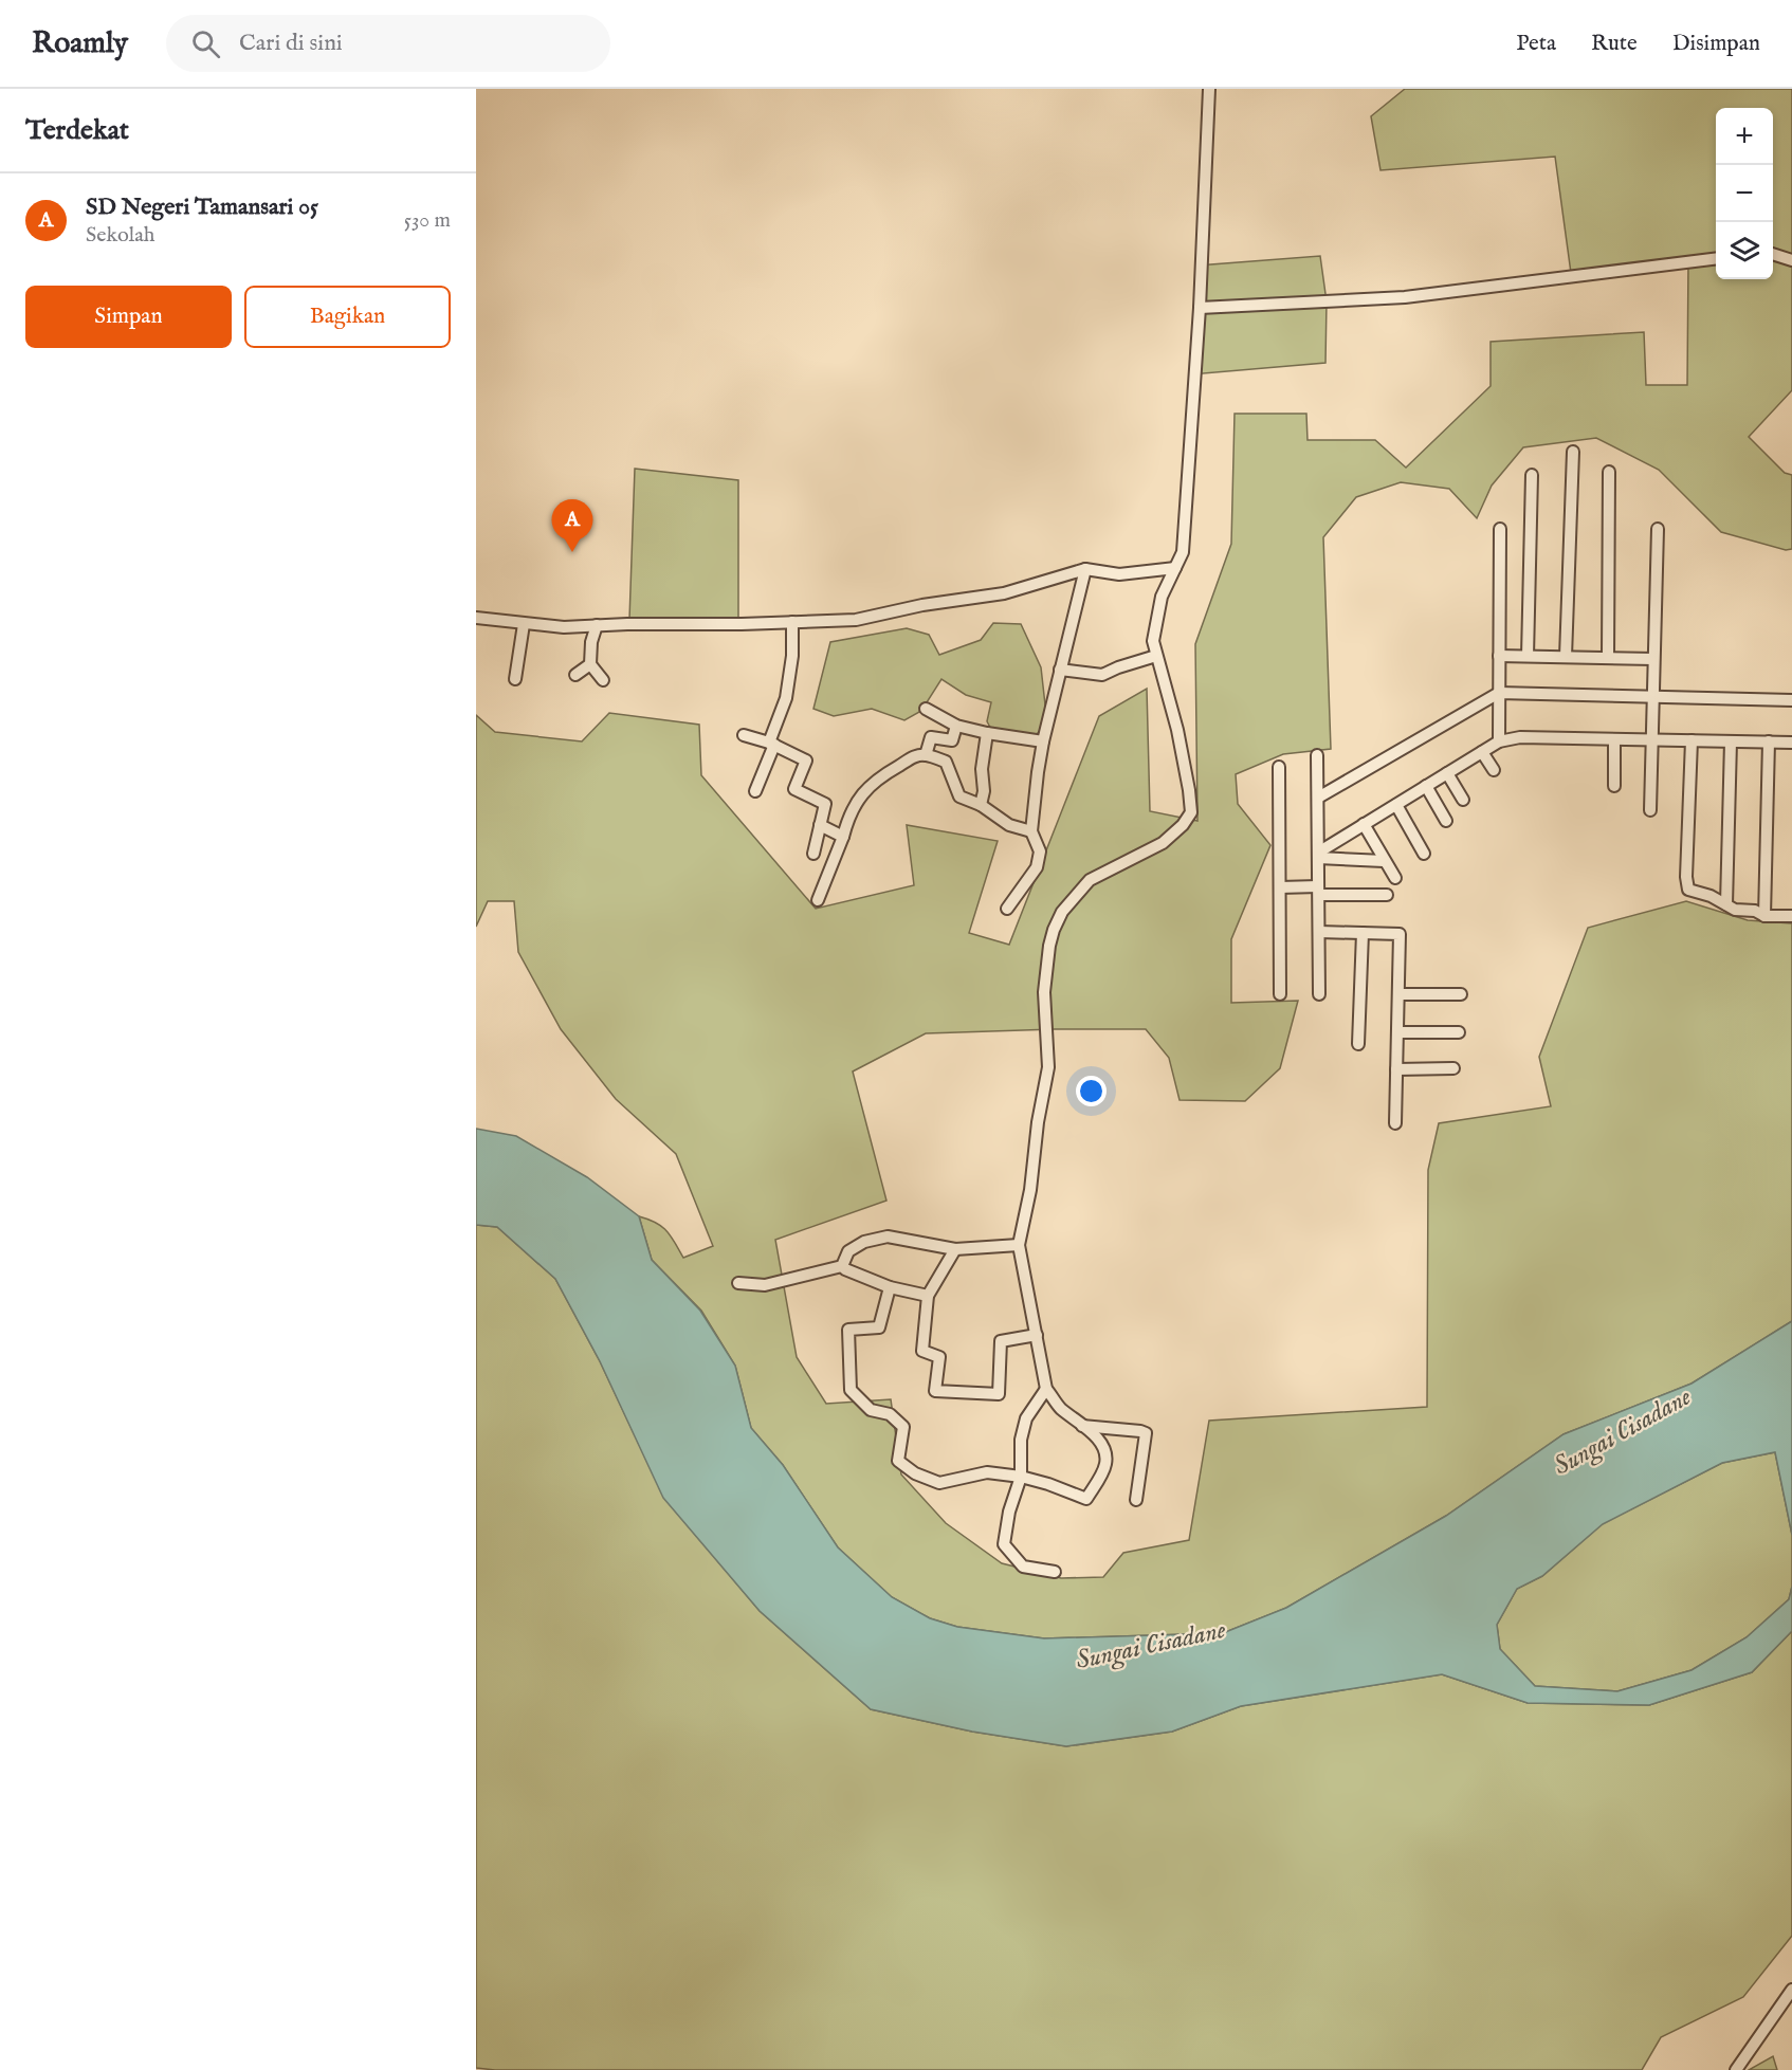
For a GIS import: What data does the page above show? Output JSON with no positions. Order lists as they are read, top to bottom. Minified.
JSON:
{"water":["Sungai Cisadane"],"page":{"header":"Roamly","search":"Cari di sini","nav":["Peta","Rute","Disimpan"],"heading":"Terdekat","map_buttons":["+","−"],"list":[{"mark":"A","name":"SD Negeri Tamansari 05","note":"Sekolah","value":"530 m"}],"buttons":["Simpan","Bagikan"],"pins":"A"}}
